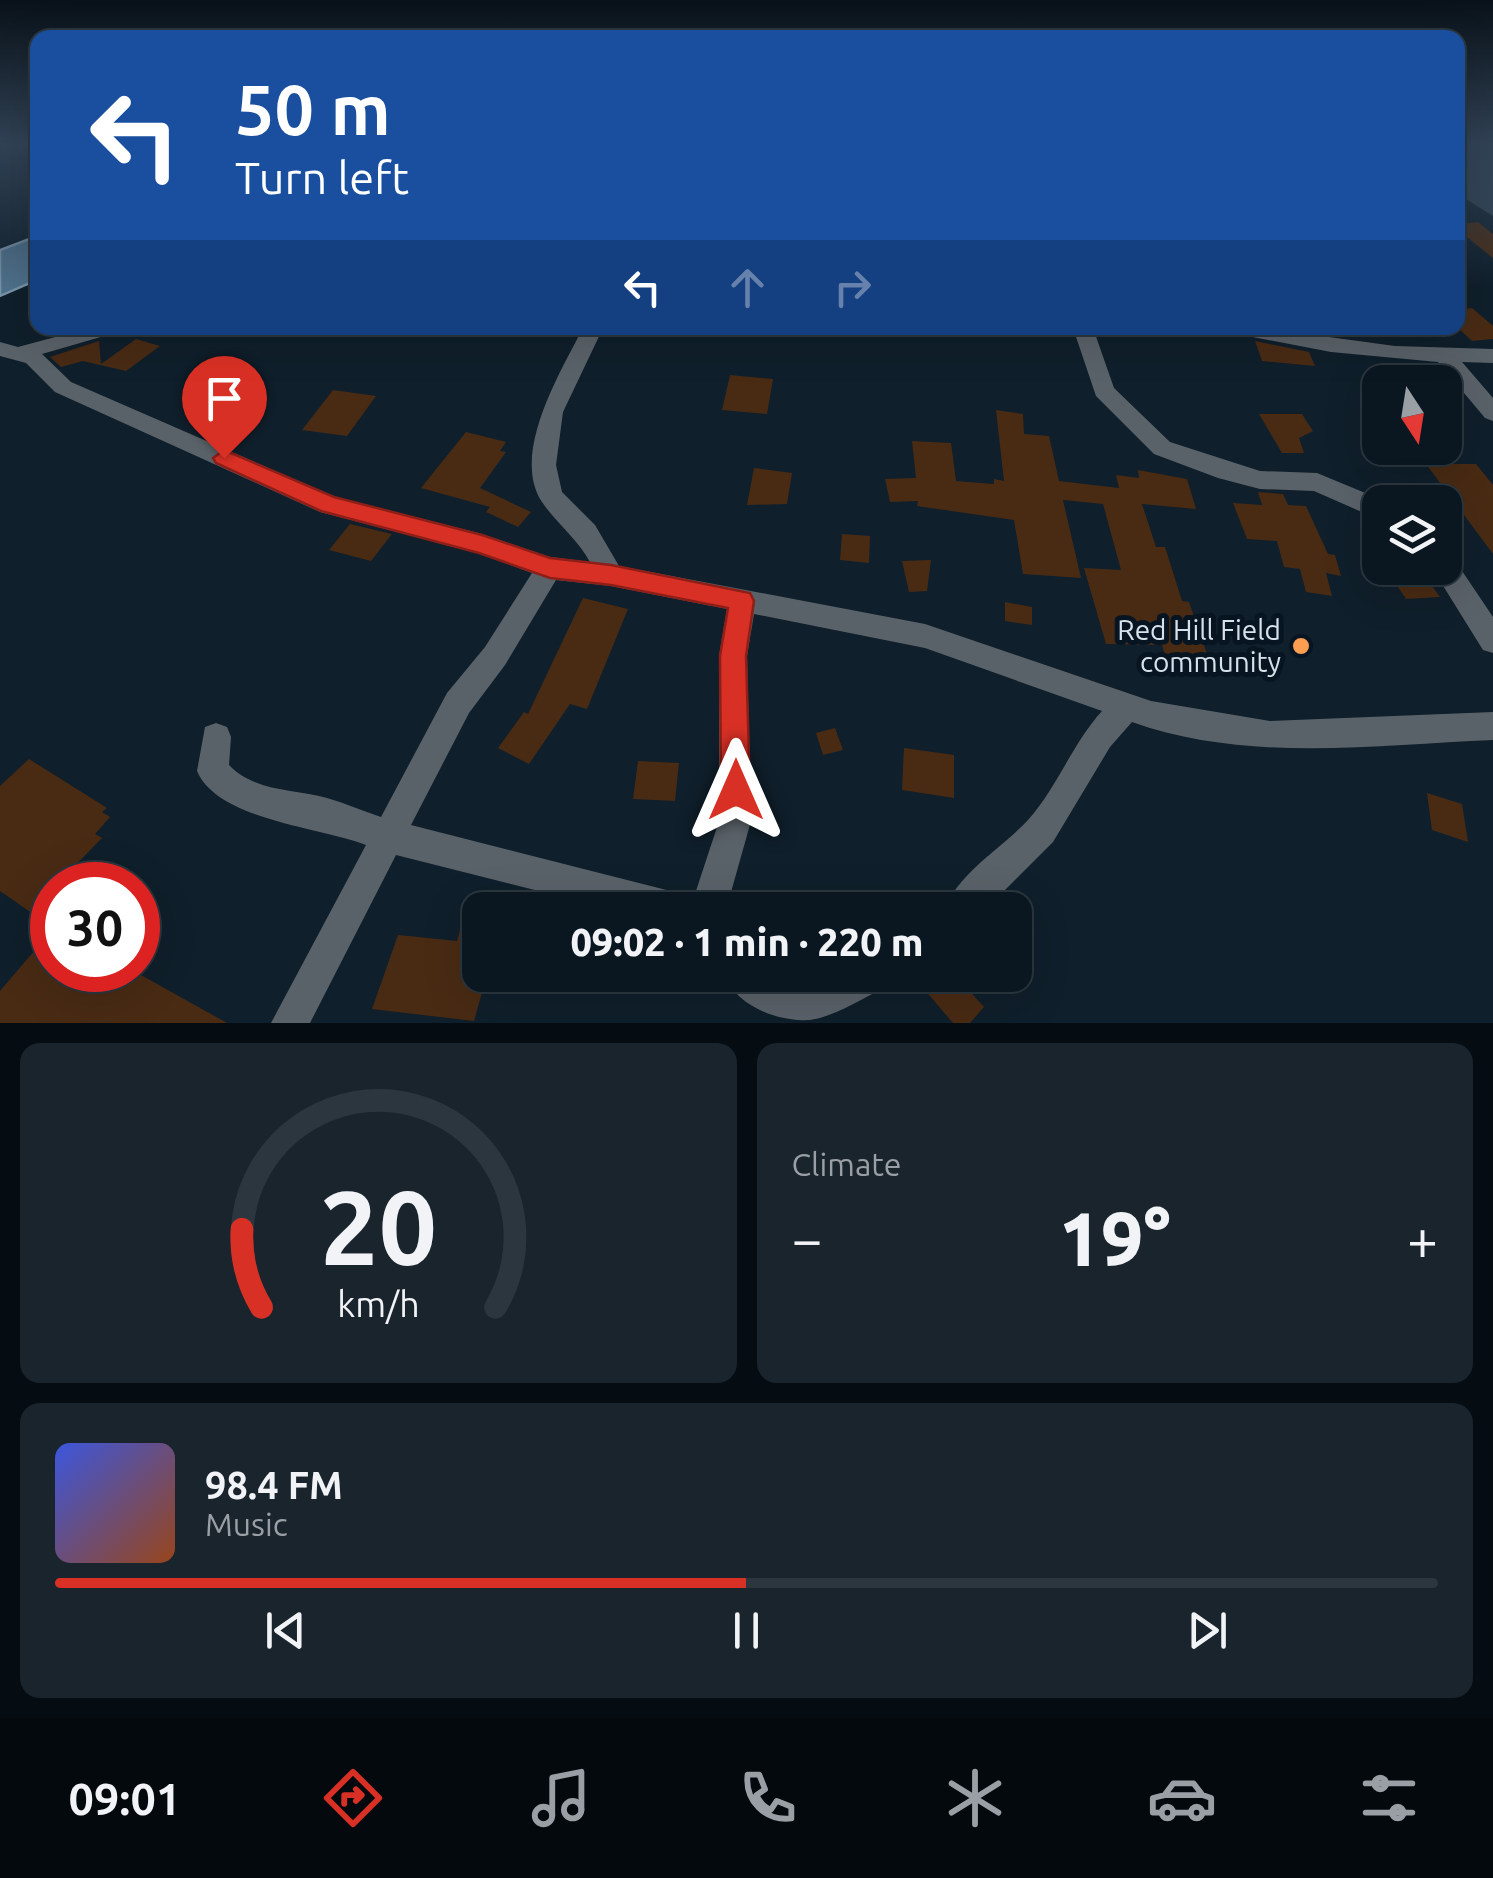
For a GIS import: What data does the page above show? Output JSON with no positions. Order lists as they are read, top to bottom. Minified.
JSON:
{"places":["Red Hill Field community"],"north":"bottom","page":{"turn":["50 m","Turn left"],"limit":"30","trip":"09:02 · 1 min · 220 m","tile":"Climate","heat":["−","19°","+"],"song":["98.4 FM","Music"],"tabs":"09:01","gauge":["20","km/h"]}}
